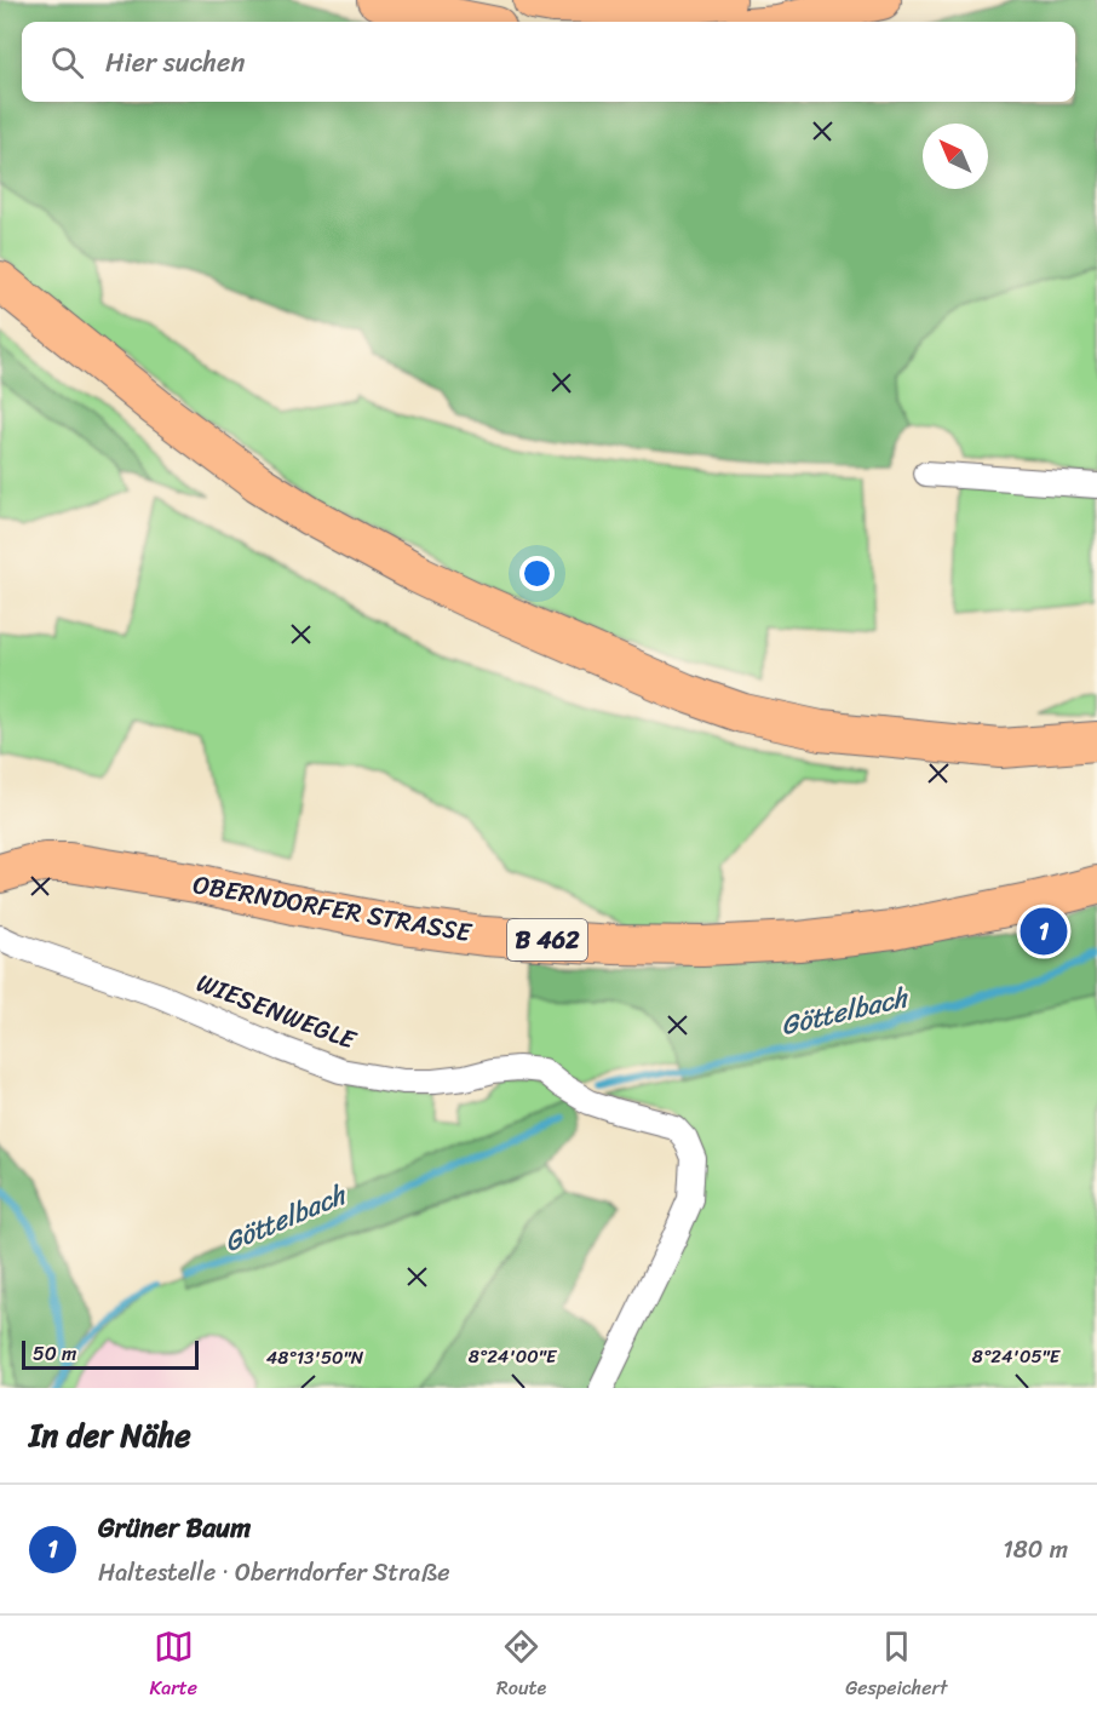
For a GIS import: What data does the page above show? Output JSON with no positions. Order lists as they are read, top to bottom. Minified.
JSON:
{"streets":{"main road":["OBERNDORFER STRASSE","B 462"],"street":["WIESENWEGLE"]},"water":["Göttelbach"],"scale_bar":"50 m","north":"top left","page":{"search":"Hier suchen","pins":"1","scale":"50 m","heading":"In der Nähe","list":[{"mark":"1","name":"Grüner Baum","note":"Haltestelle · Oberndorfer Straße","value":"180 m"}],"nav":["Karte","Route","Gespeichert"]},"coordinates":["8°24'00\"E","8°24'05\"E","48°13'50\"N"]}
